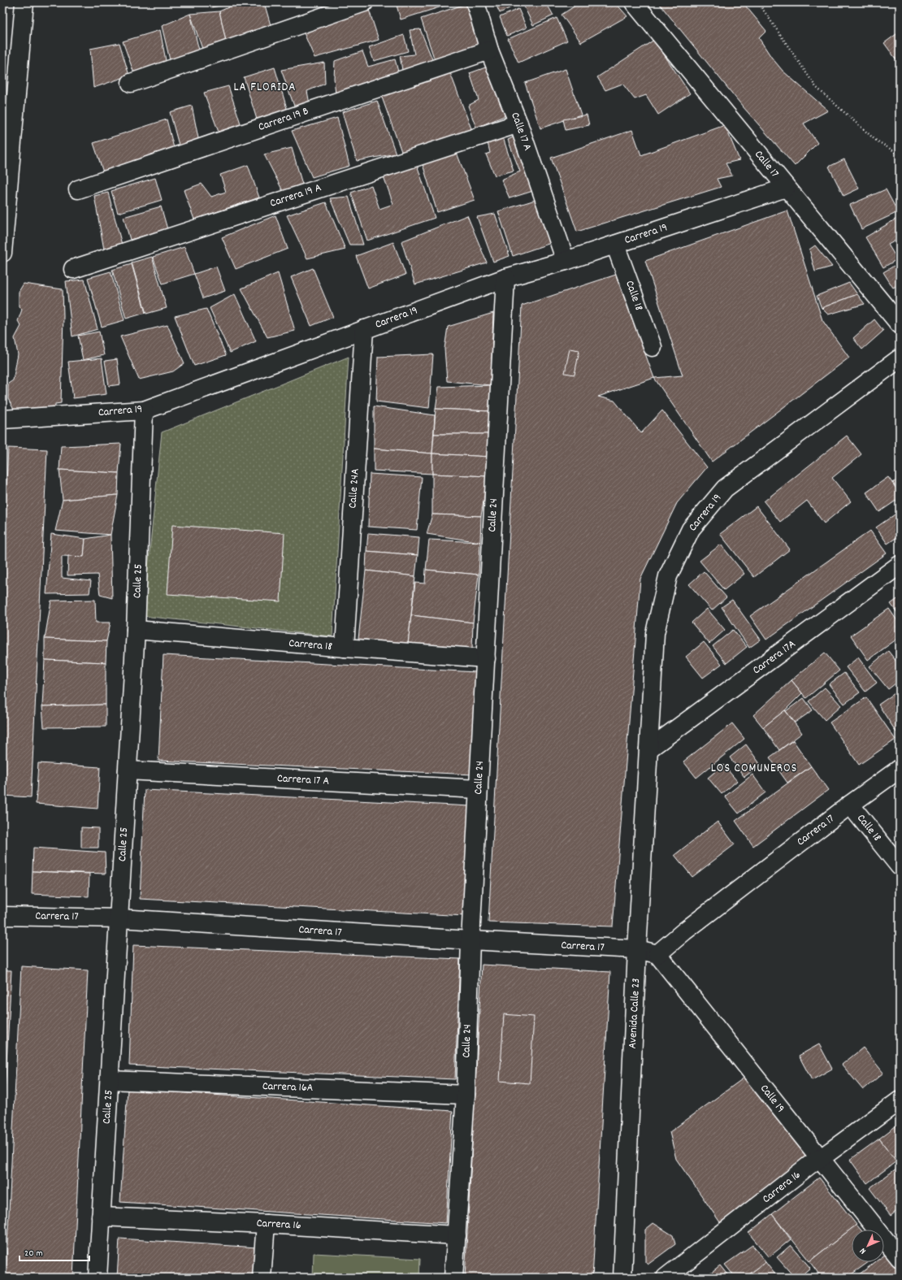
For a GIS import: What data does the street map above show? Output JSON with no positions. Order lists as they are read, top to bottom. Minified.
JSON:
{"streets":{"street":["Carrera 19 B","Calle 17 A","Calle 17","Carrera 19 A","Carrera 19","Calle 18","Calle 24A","Calle 24","Calle 25","Carrera 18","Carrera 17A","Carrera 17 A","Carrera 17","Avenida Calle 23","Carrera 16A","Calle 19","Carrera 16"]},"crossings":[["Carrera 19 B","Calle 17 A"],["Calle 17 A","Carrera 19 A"],["Calle 17 A","Carrera 19"],["Calle 17","Carrera 19"],["Carrera 19","Calle 18"],["Carrera 19","Calle 24A"],["Carrera 19","Calle 24"],["Carrera 19","Calle 25"],["Carrera 19","Carrera 17A"],["Carrera 19","Avenida Calle 23"],["Calle 18","Carrera 17"],["Calle 24A","Carrera 18"],["Calle 24","Carrera 18"],["Calle 24","Carrera 17 A"],["Calle 24","Carrera 17"],["Calle 24","Carrera 16A"],["Calle 24","Carrera 16"],["Calle 25","Carrera 18"],["Calle 25","Carrera 17 A"],["Calle 25","Carrera 17"],["Calle 25","Carrera 16A"],["Calle 25","Carrera 16"],["Carrera 17A","Avenida Calle 23"],["Carrera 17","Avenida Calle 23"],["Carrera 17","Calle 19"],["Calle 19","Carrera 16"]],"districts":["LA FLORIDA","LOS COMUNEROS"],"scale_bar":"20 m","north":"bottom left"}
